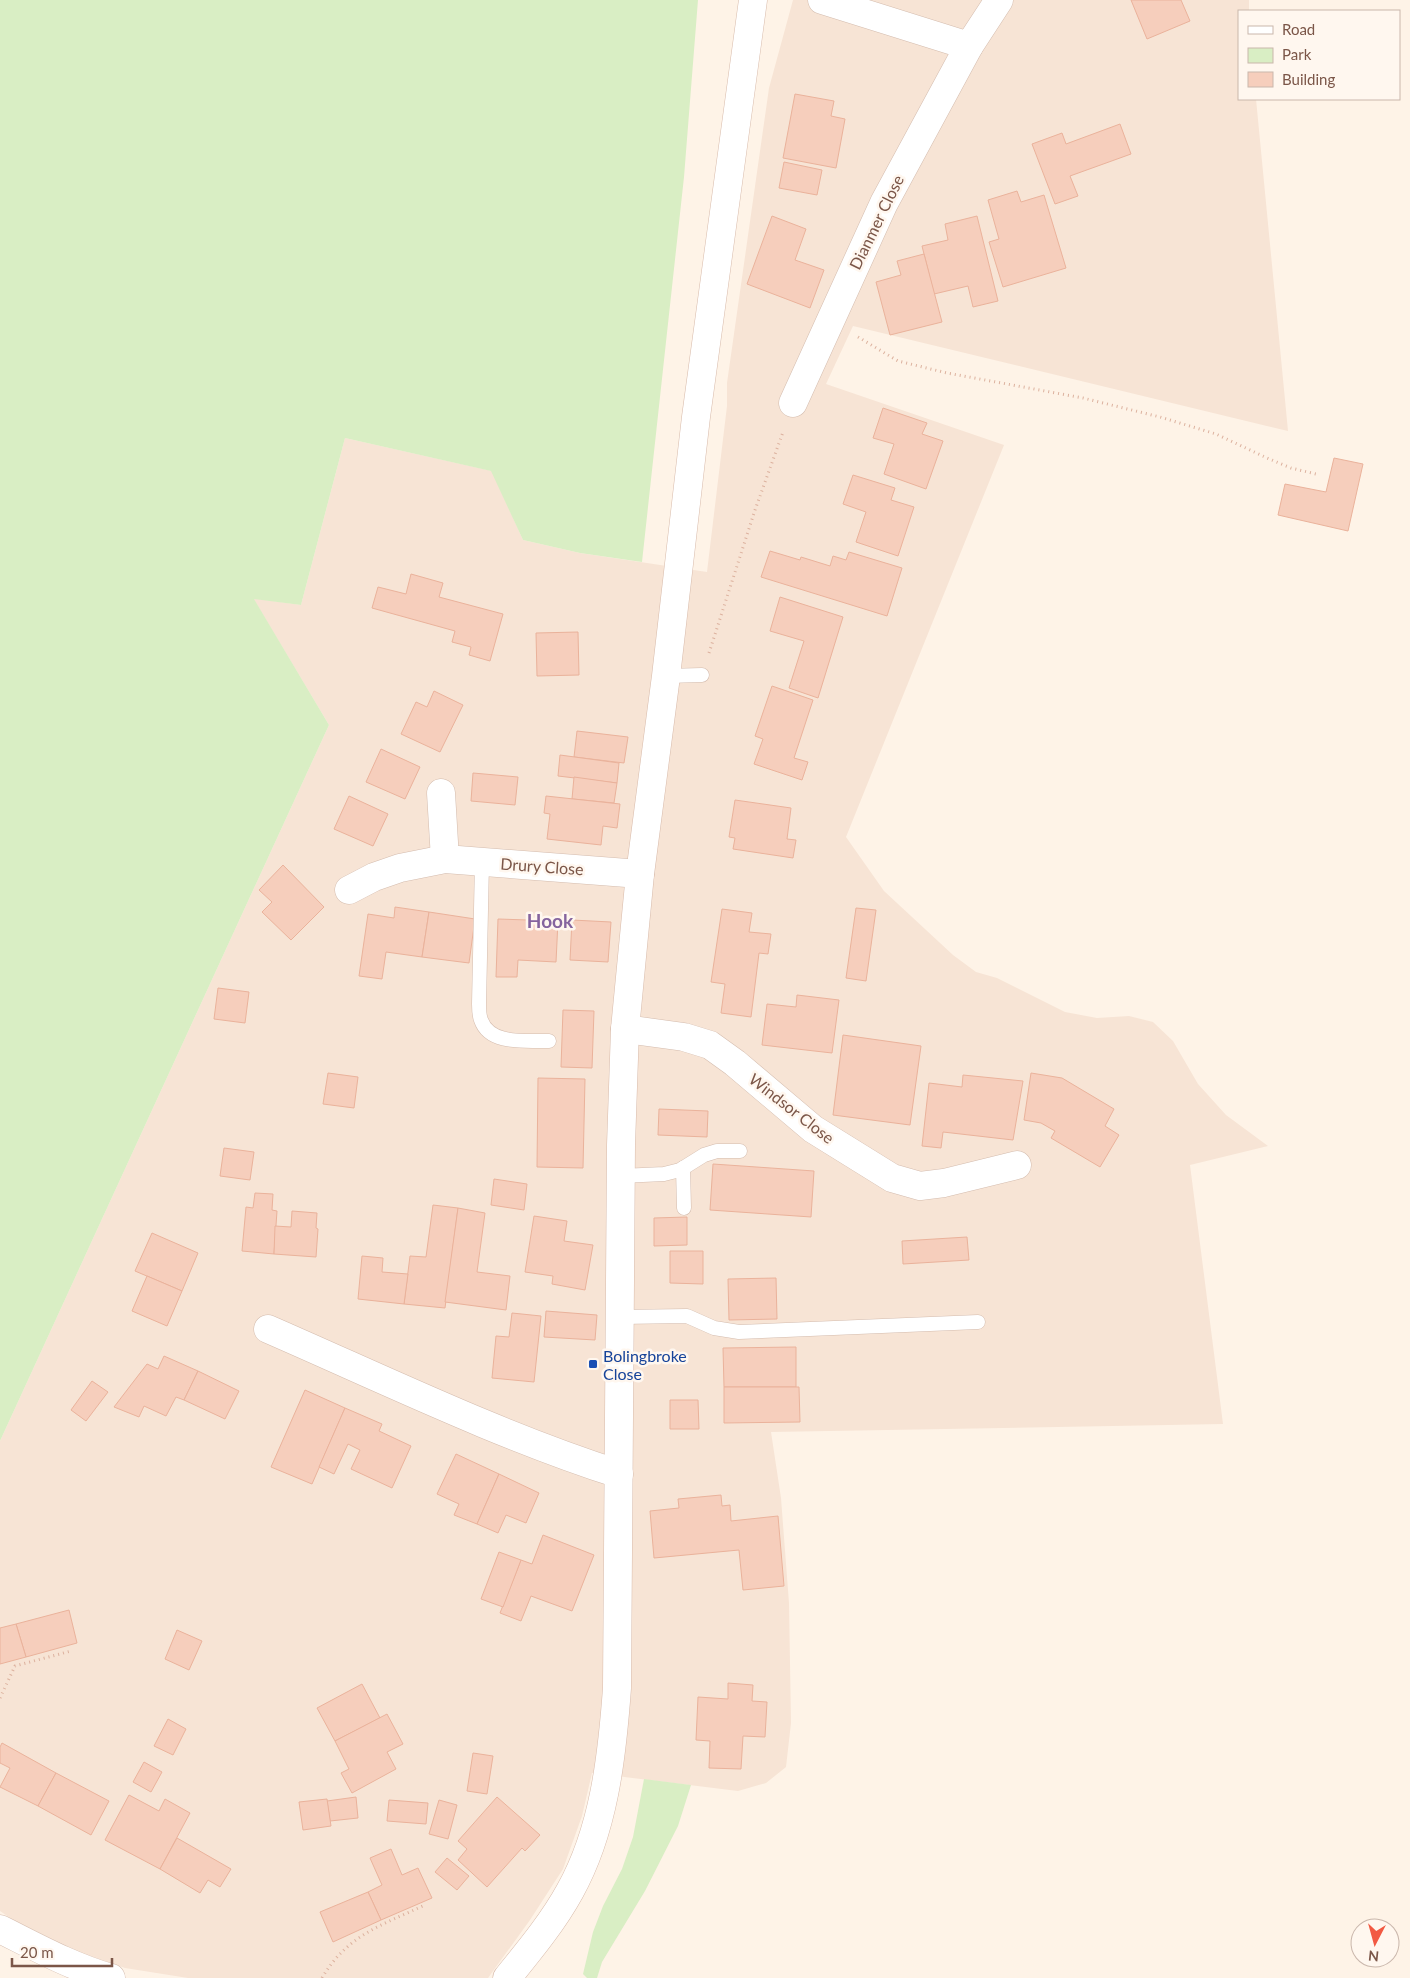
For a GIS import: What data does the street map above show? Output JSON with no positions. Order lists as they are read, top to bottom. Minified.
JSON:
{"streets":{"street":["Dianmer Close","Drury Close","Windsor Close"]},"districts":["Hook"],"places":{"transit":["Bolingbroke Close"]},"legend":["Road","Park","Building"],"scale_bar":"20 m","north":"bottom"}
